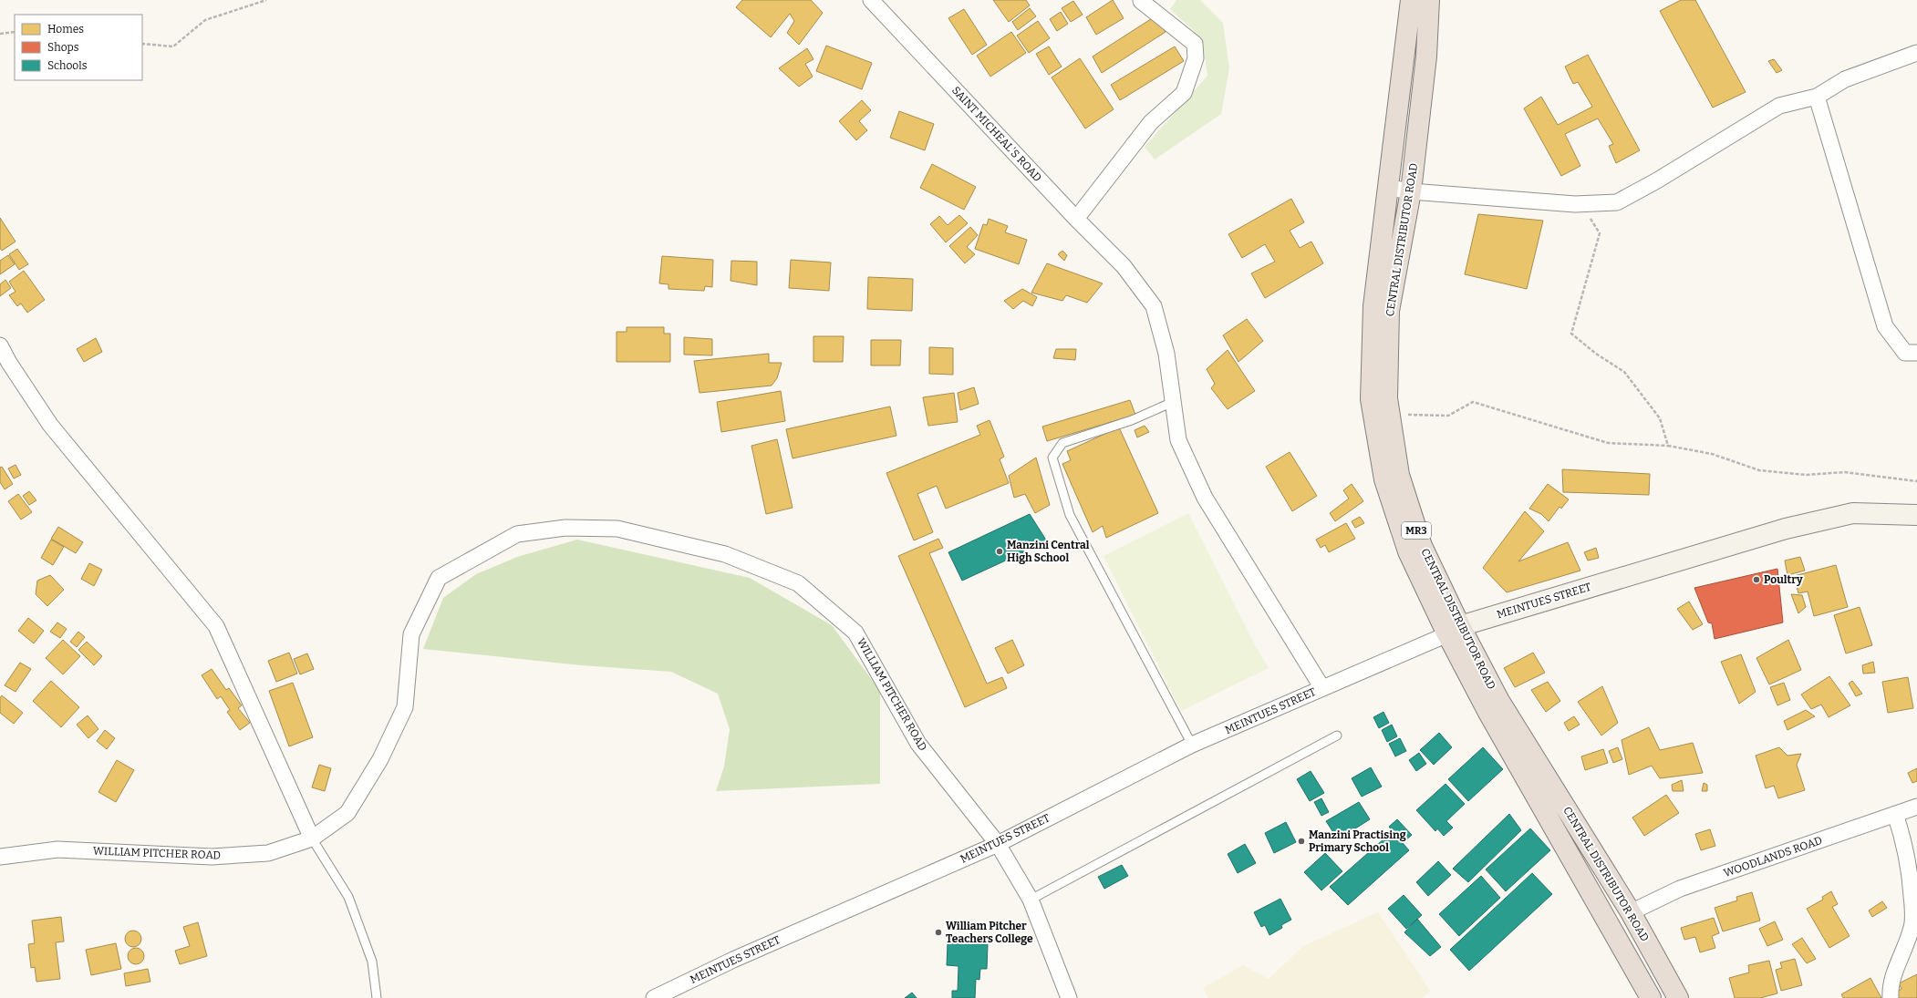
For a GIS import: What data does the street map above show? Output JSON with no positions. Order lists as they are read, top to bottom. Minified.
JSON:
{"streets":{"highway":["CENTRAL DISTRIBUTOR ROAD","MR3"],"street":["SAINT MICHEAL'S ROAD","MEINTUES STREET","WILLIAM PITCHER ROAD","WOODLANDS ROAD"]},"crossings":[["SAINT MICHEAL'S ROAD","MEINTUES STREET"],["CENTRAL DISTRIBUTOR ROAD","MEINTUES STREET"],["CENTRAL DISTRIBUTOR ROAD","WOODLANDS ROAD"],["MEINTUES STREET","WILLIAM PITCHER ROAD"]],"places":["Manzini Central High School","Poultry","Manzini Practising Primary School","William Pitcher Teachers College"],"legend":["Homes","Shops","Schools"]}
